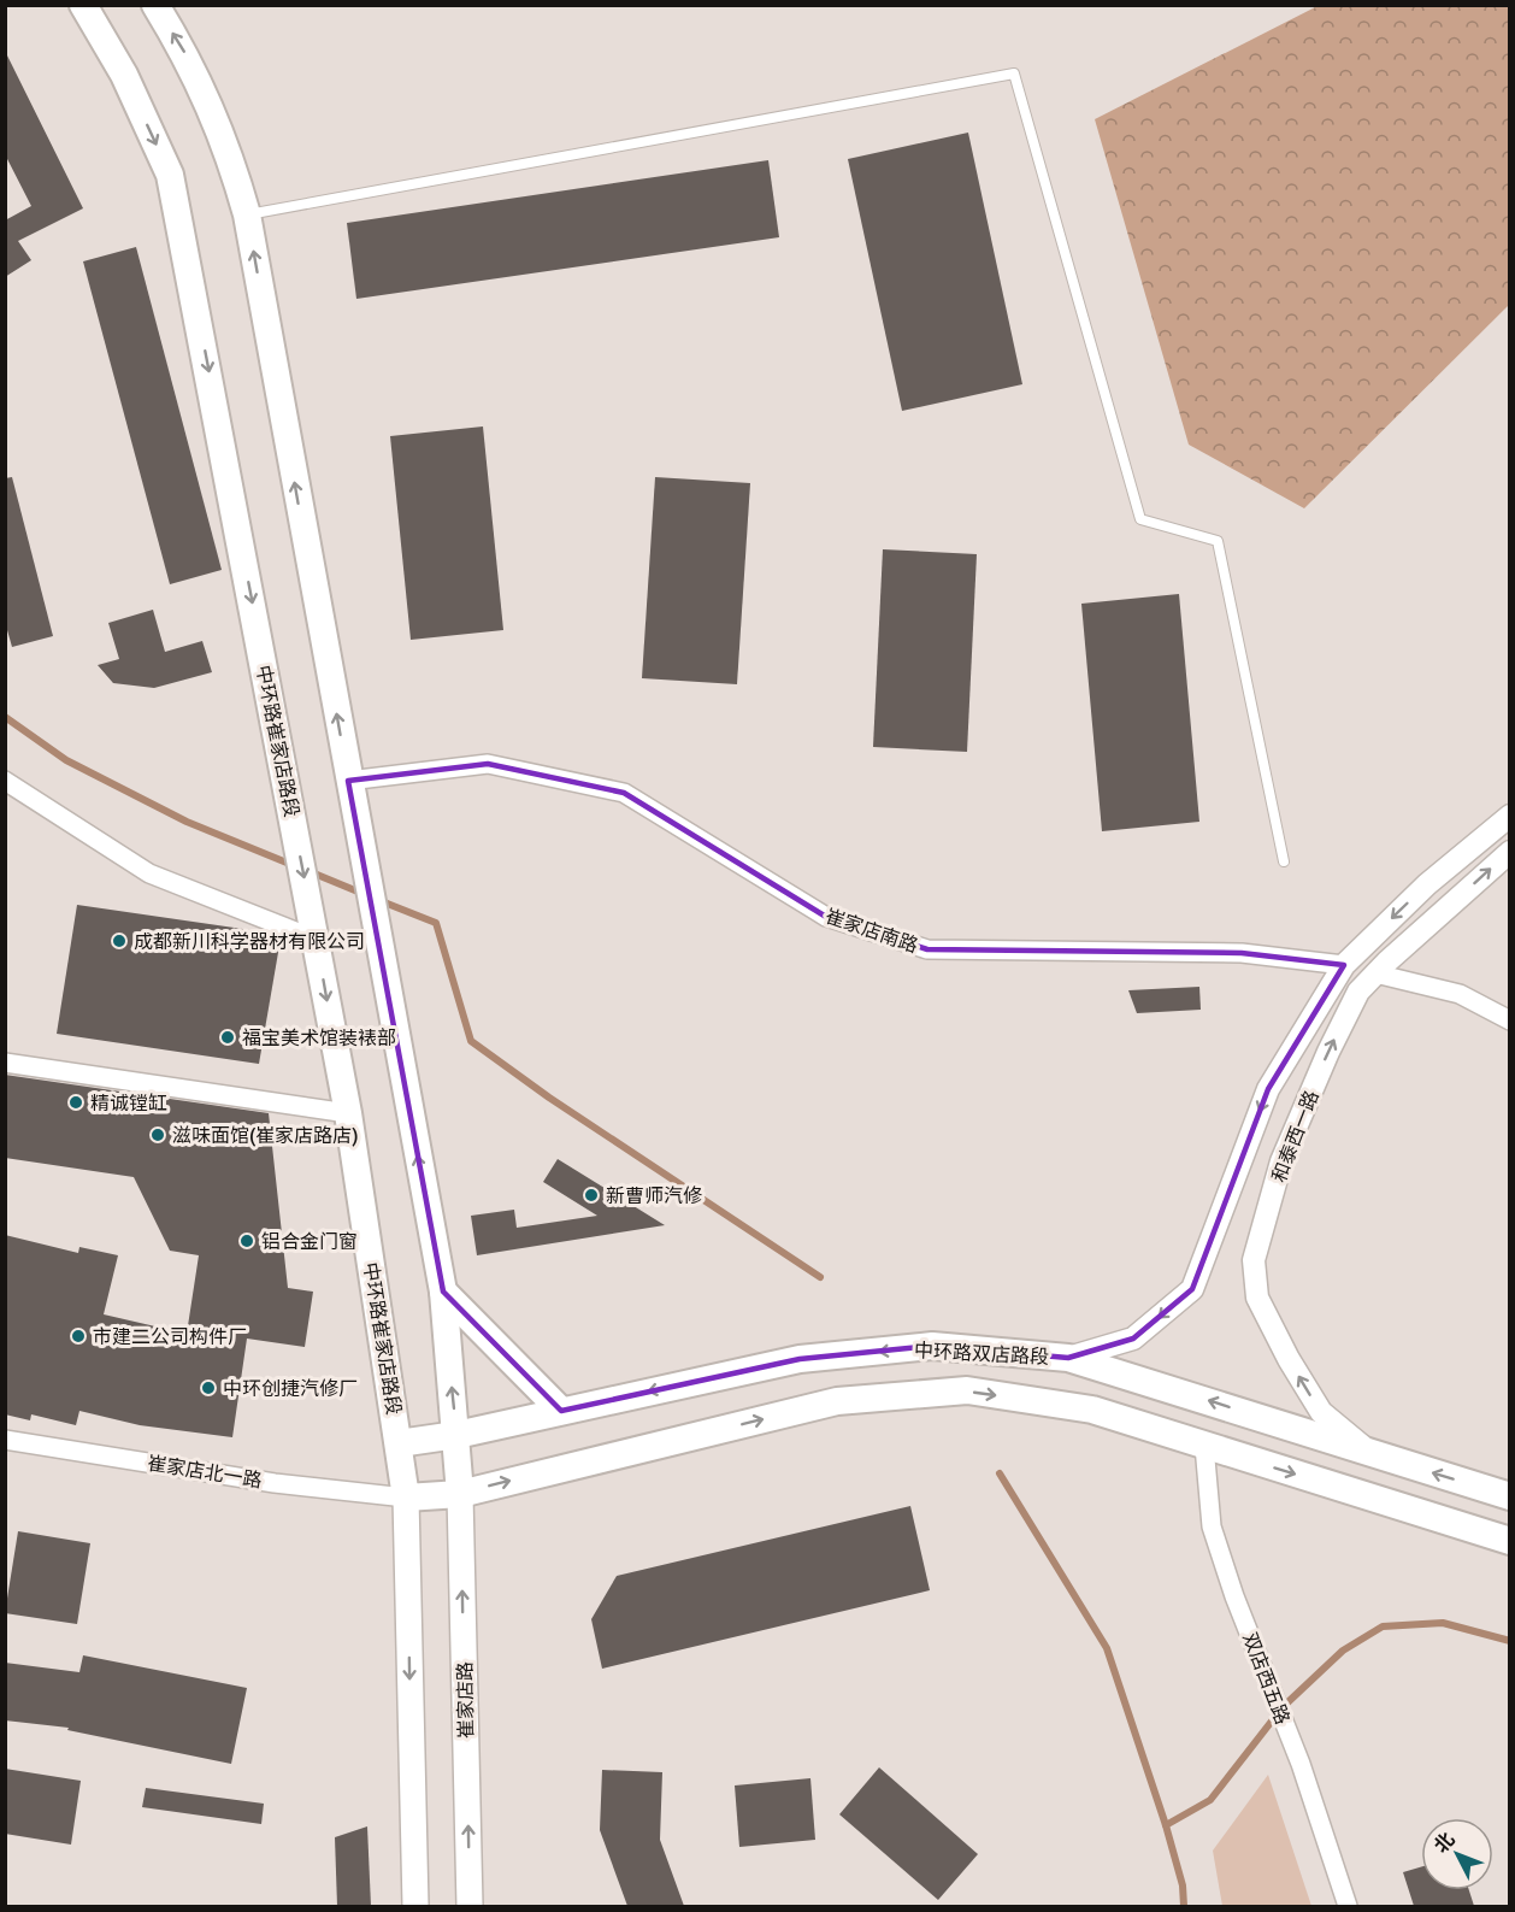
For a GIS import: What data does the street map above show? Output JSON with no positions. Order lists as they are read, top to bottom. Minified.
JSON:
{"streets":{"main road":["中环路崔家店路段","中环路双店路段","崔家店路"],"street":["崔家店南路","和泰西一路","崔家店北一路","双店西五路"]},"crossings":[["中环路崔家店路段","中环路双店路段"],["中环路崔家店路段","崔家店北一路"],["崔家店南路","和泰西一路"],["和泰西一路","中环路双店路段"],["中环路双店路段","崔家店北一路"],["中环路双店路段","双店西五路"],["中环路双店路段","崔家店路"]],"places":["成都新川科学器材有限公司","福宝美术馆装裱部","精诚镗缸","滋味面馆(崔家店路店)","新曹师汽修","铝合金门窗","市建二公司构件厂","中环创捷汽修厂"],"north":"top left"}
